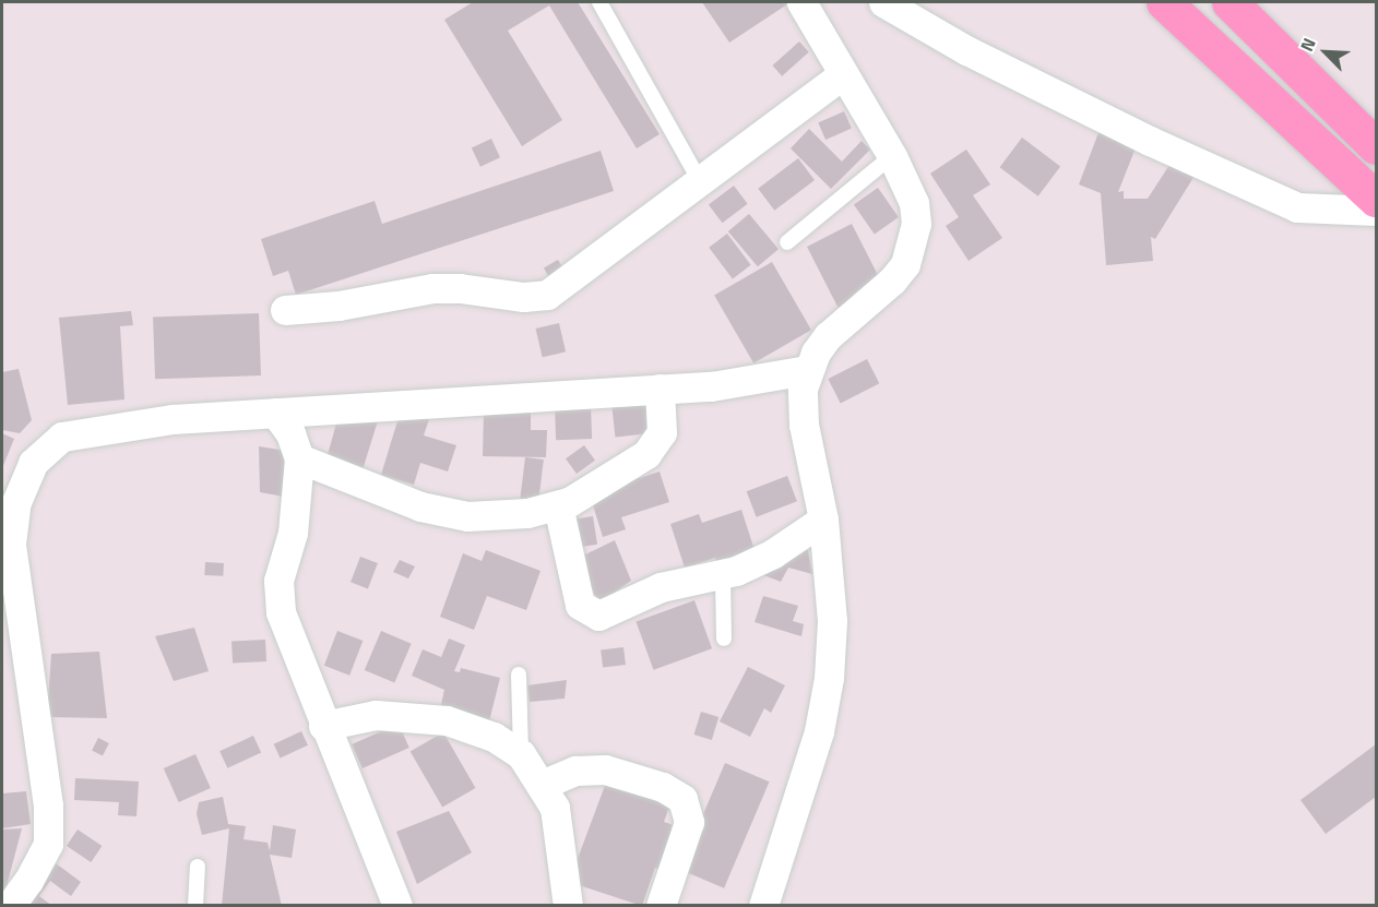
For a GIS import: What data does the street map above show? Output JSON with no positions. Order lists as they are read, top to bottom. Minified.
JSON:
{"north":"top left"}
